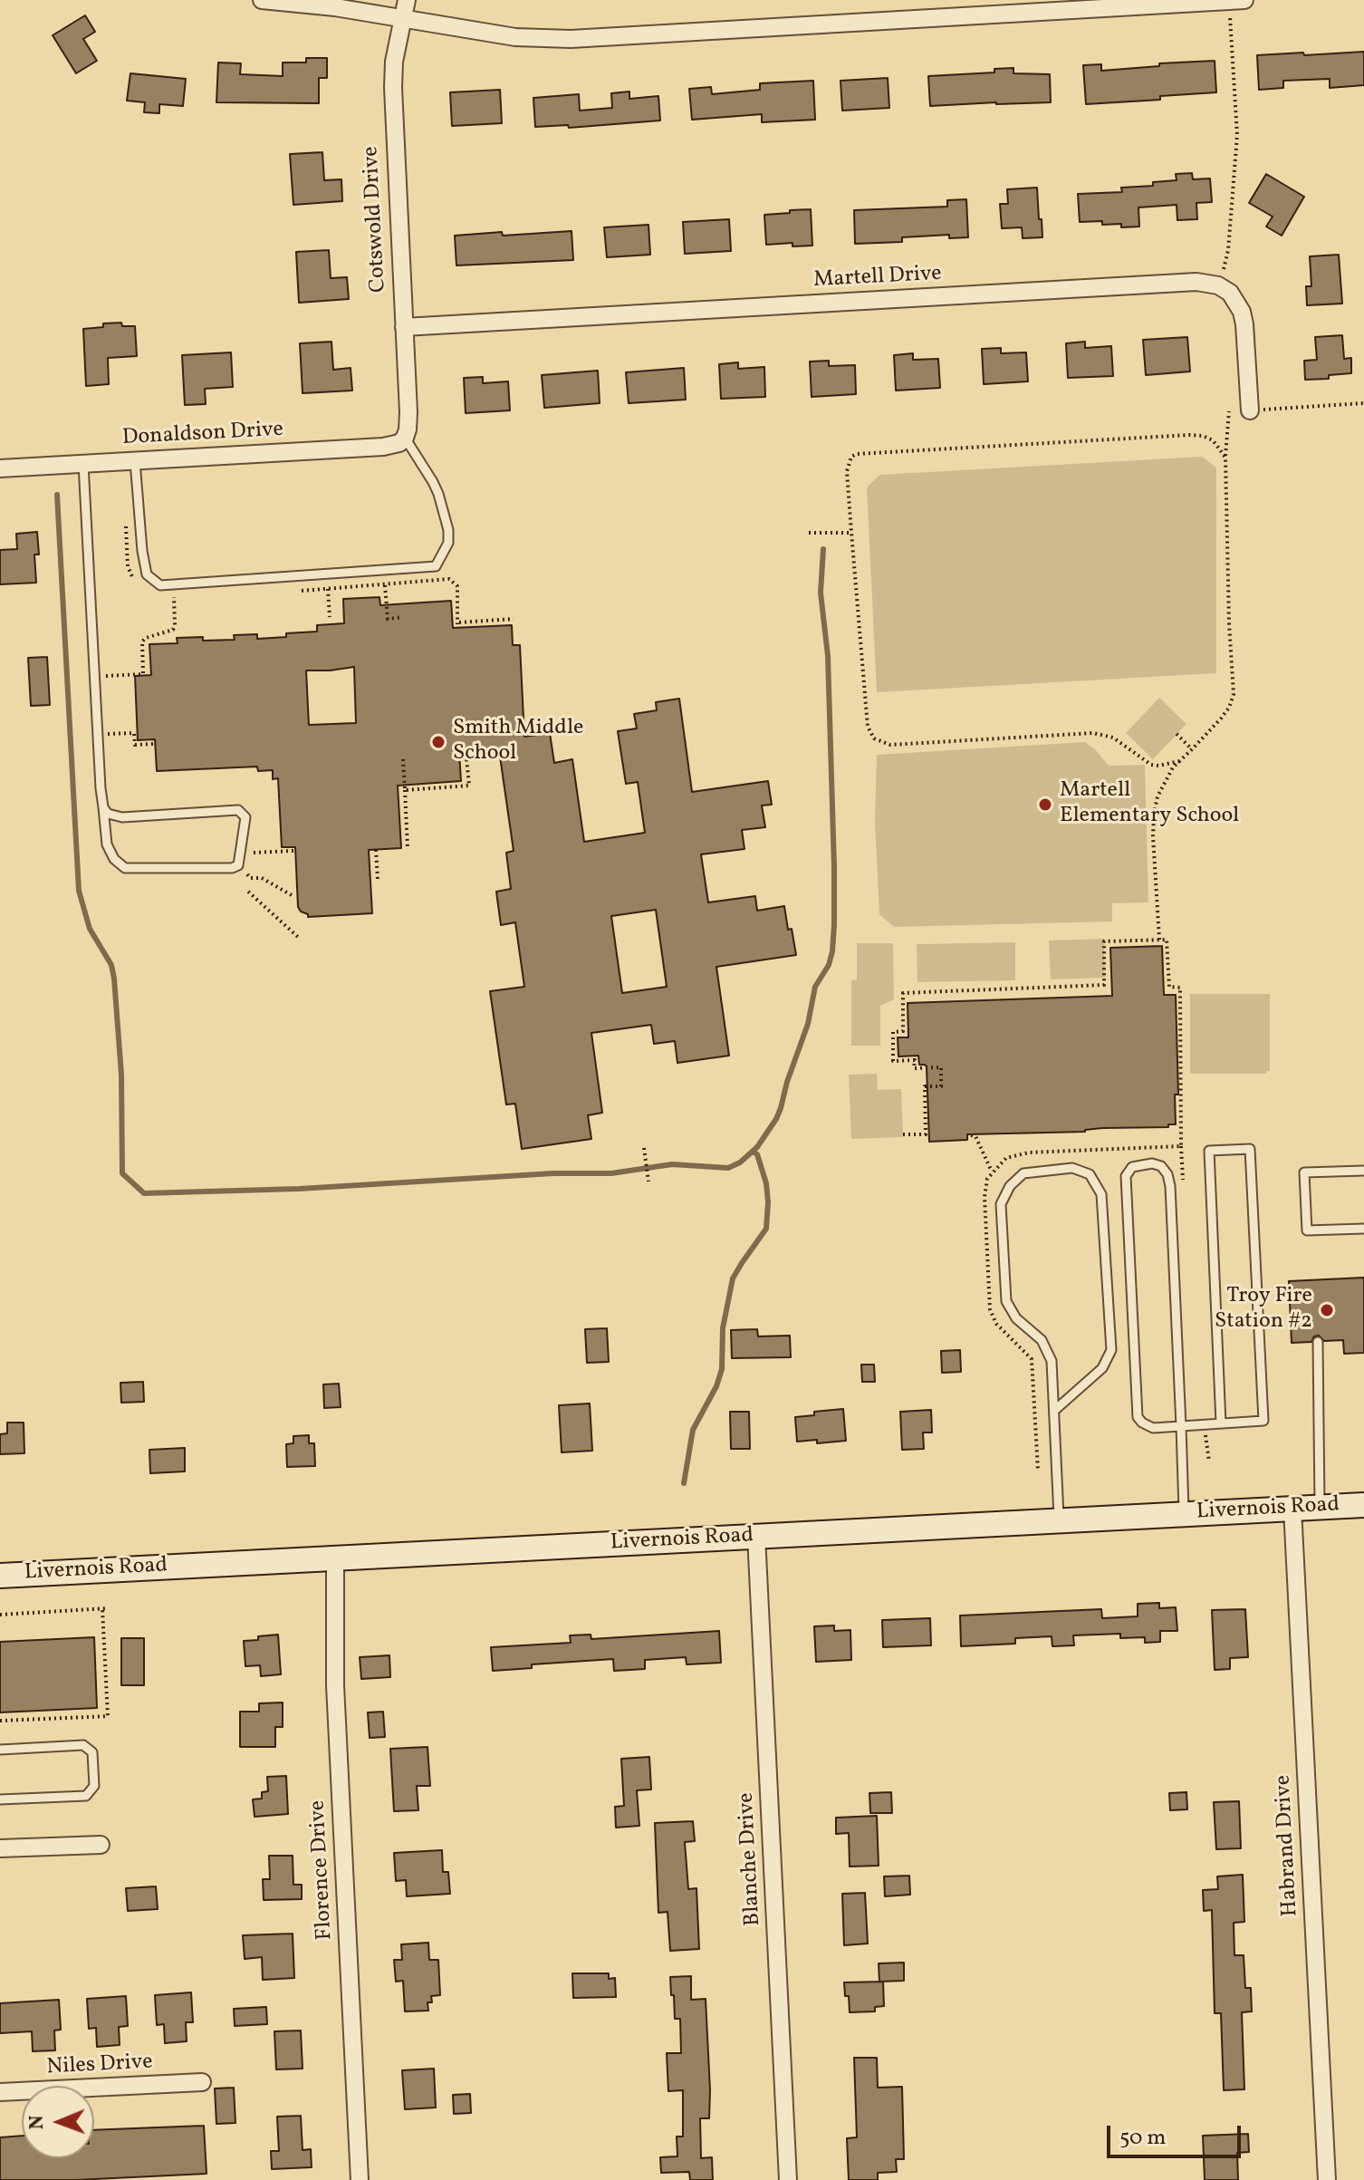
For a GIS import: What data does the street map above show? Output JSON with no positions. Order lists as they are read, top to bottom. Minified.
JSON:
{"streets":{"main road":["Livernois Road"],"street":["Cotswold Drive","Martell Drive","Donaldson Drive","Habrand Drive","Blanche Drive","Florence Drive","Niles Drive"]},"crossings":[["Cotswold Drive","Martell Drive"],["Cotswold Drive","Donaldson Drive"],["Livernois Road","Habrand Drive"],["Livernois Road","Blanche Drive"],["Livernois Road","Florence Drive"]],"places":["Smith Middle School","Martell Elementary School","Troy Fire Station #2"],"scale_bar":"50 m","north":"left"}
